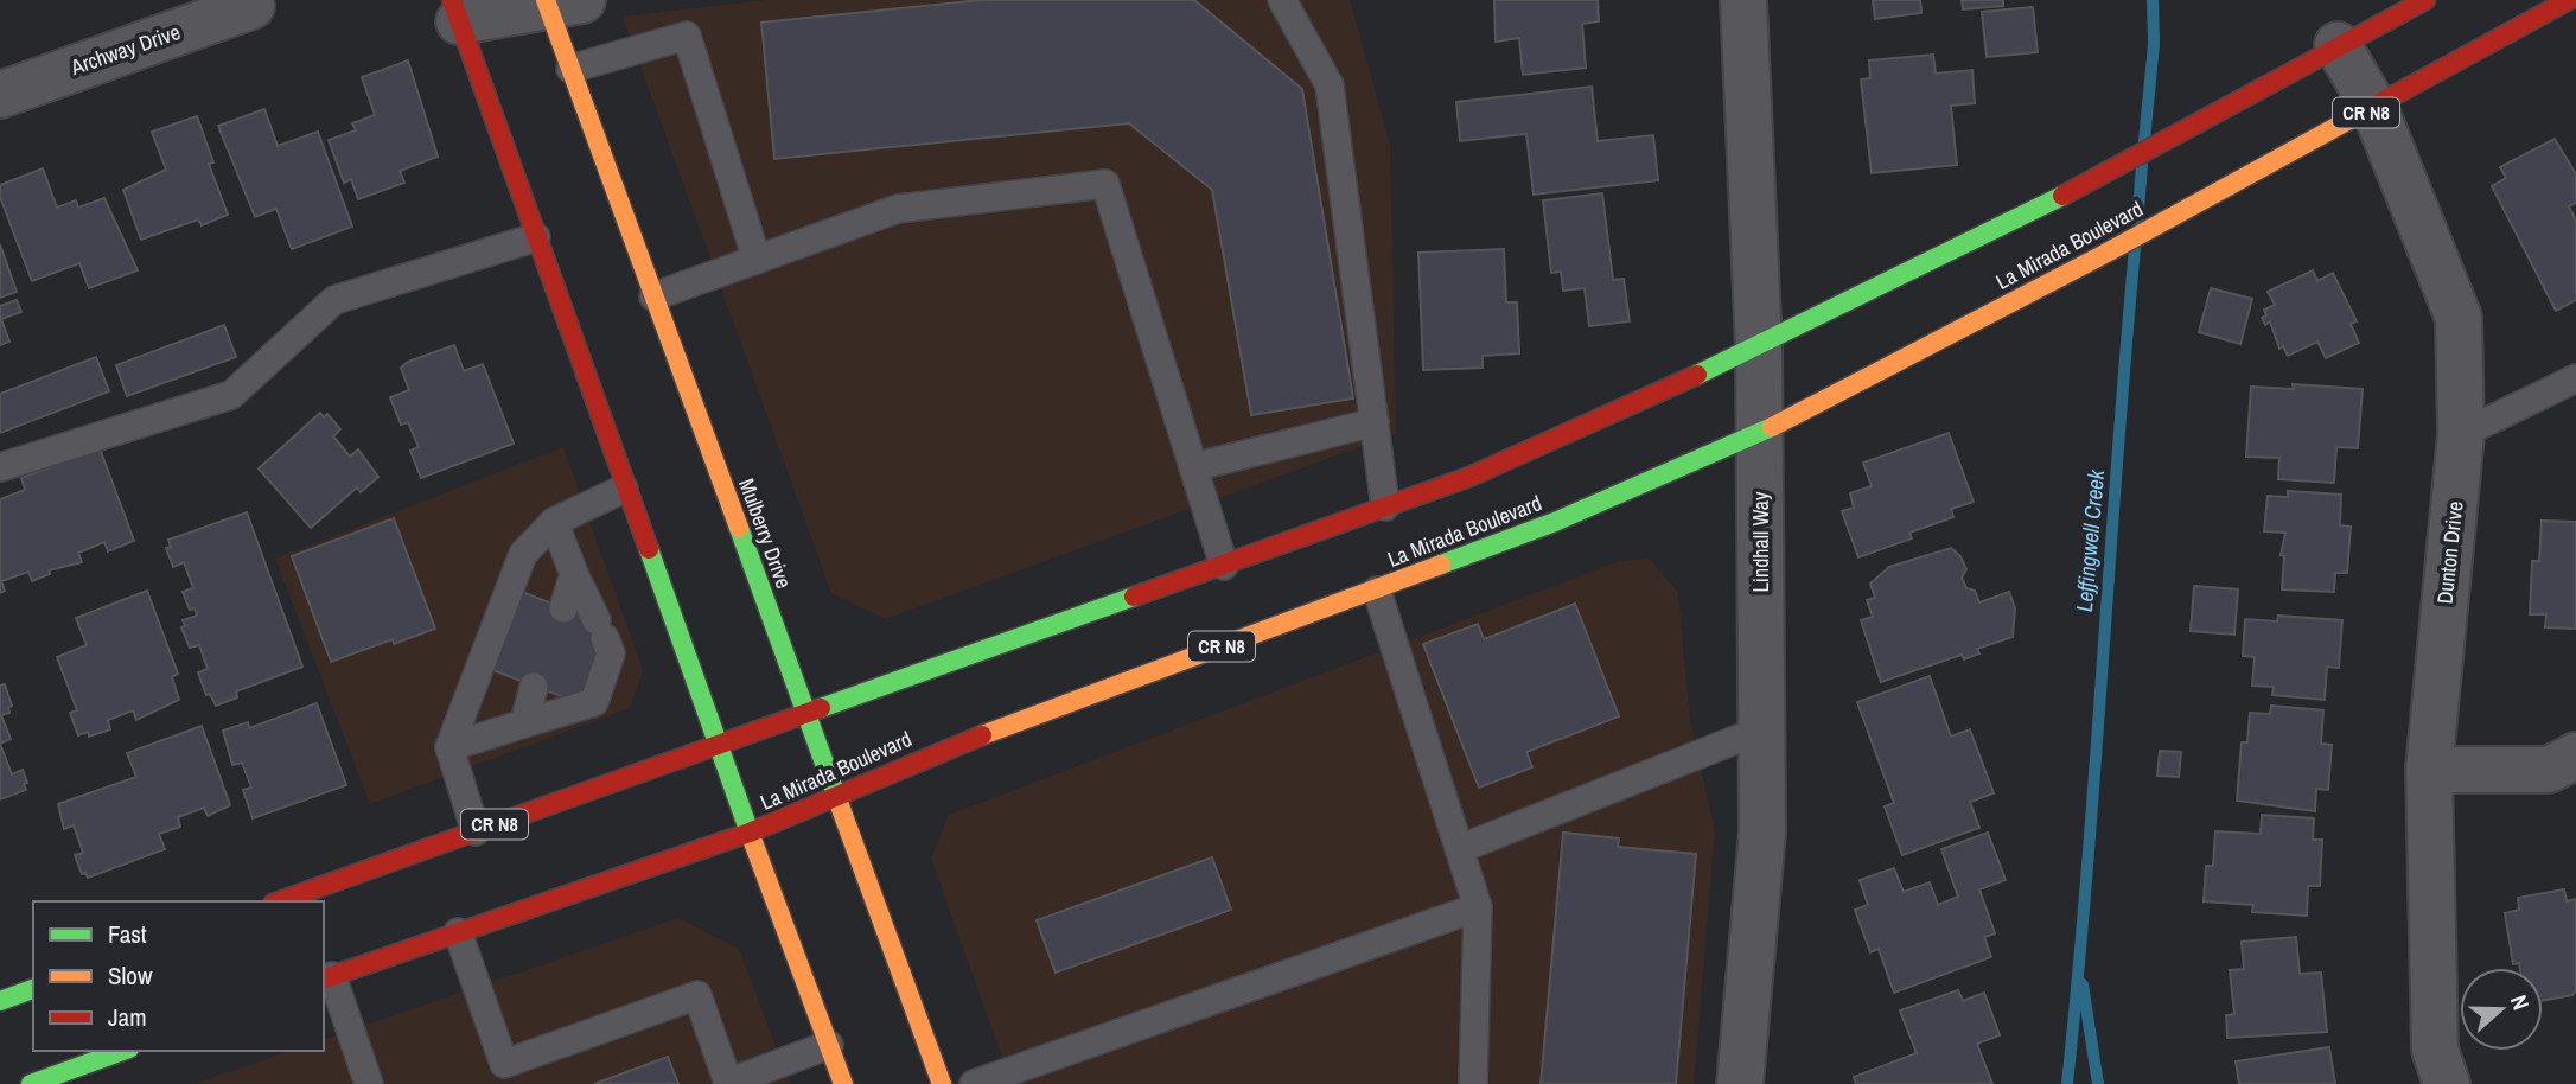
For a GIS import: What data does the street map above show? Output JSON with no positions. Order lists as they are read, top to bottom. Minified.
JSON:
{"streets":{"main road":["CR N8","La Mirada Boulevard","Mulberry Drive"],"street":["Archway Drive","Lindhall Way","Dunton Drive"]},"crossings":[["CR N8","Mulberry Drive"],["CR N8","Lindhall Way"],["CR N8","Dunton Drive"],["La Mirada Boulevard","Mulberry Drive"],["La Mirada Boulevard","Lindhall Way"],["La Mirada Boulevard","Dunton Drive"]],"water":["Leffingwell Creek"],"legend":["Fast","Slow","Jam"],"north":"right"}
